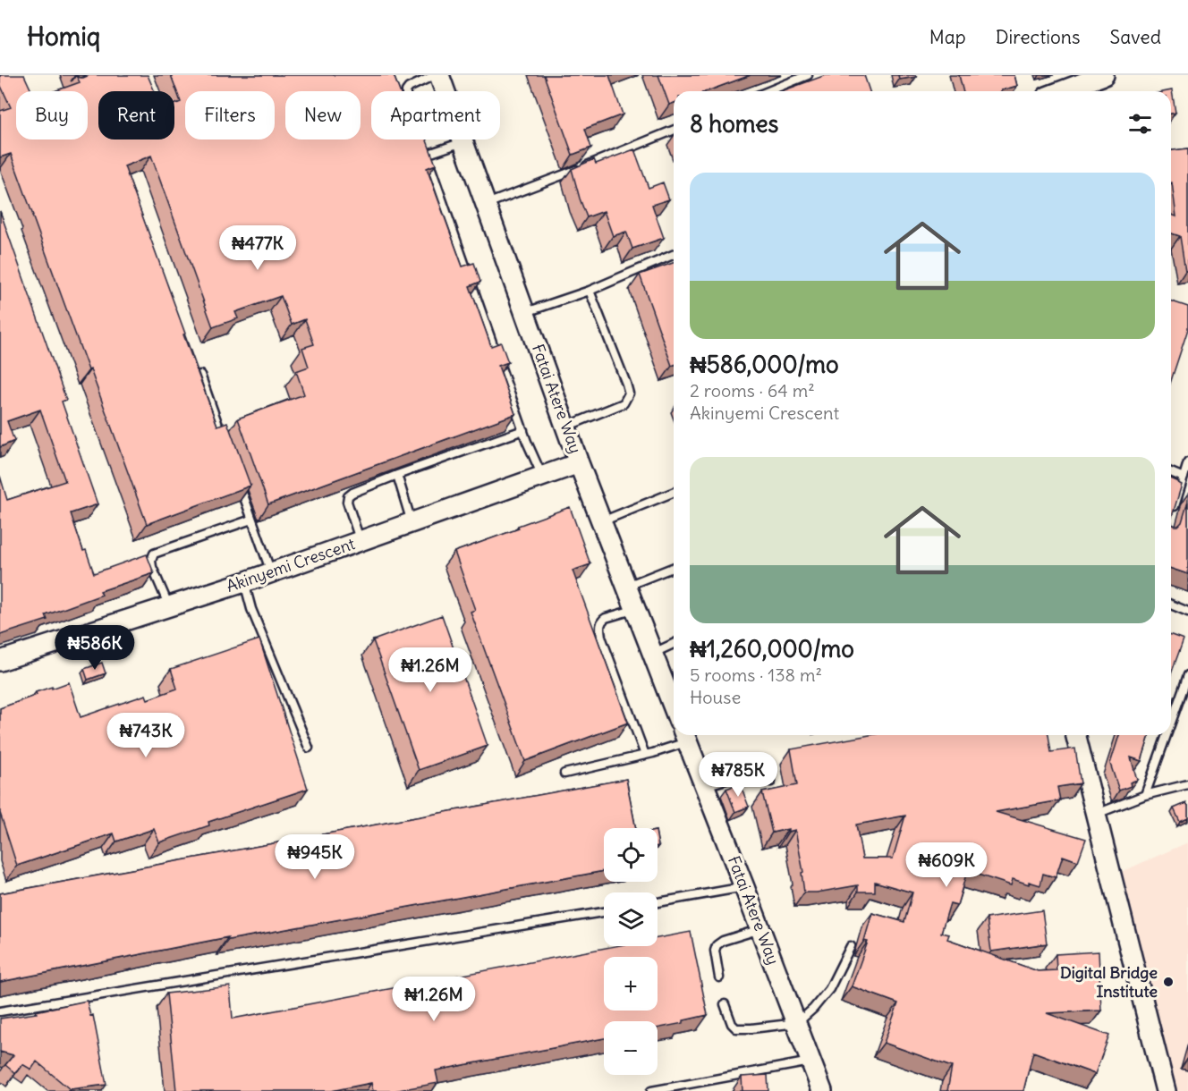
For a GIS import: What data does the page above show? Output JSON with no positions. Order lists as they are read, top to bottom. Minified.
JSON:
{"streets":{"street":["Fatai Atere Way","Akinyemi Crescent"]},"crossings":[["Fatai Atere Way","Akinyemi Crescent"]],"places":["Digital Bridge Institute"],"page":{"header":"Homiq","nav":["Map","Directions","Saved"],"chip":["Buy","Rent","Filters","New","Apartment"],"heading":"8 homes","list":[{"name":"₦586,000/mo","note":"2 rooms · 64 m² · Akinyemi Crescent"},{"name":"₦1,260,000/mo","note":"5 rooms · 138 m² · House"}],"price":["₦477K","₦586K","₦1.26M","₦743K","₦785K","₦945K","₦609K","₦1.26M"],"map_buttons":["+","−"]}}
